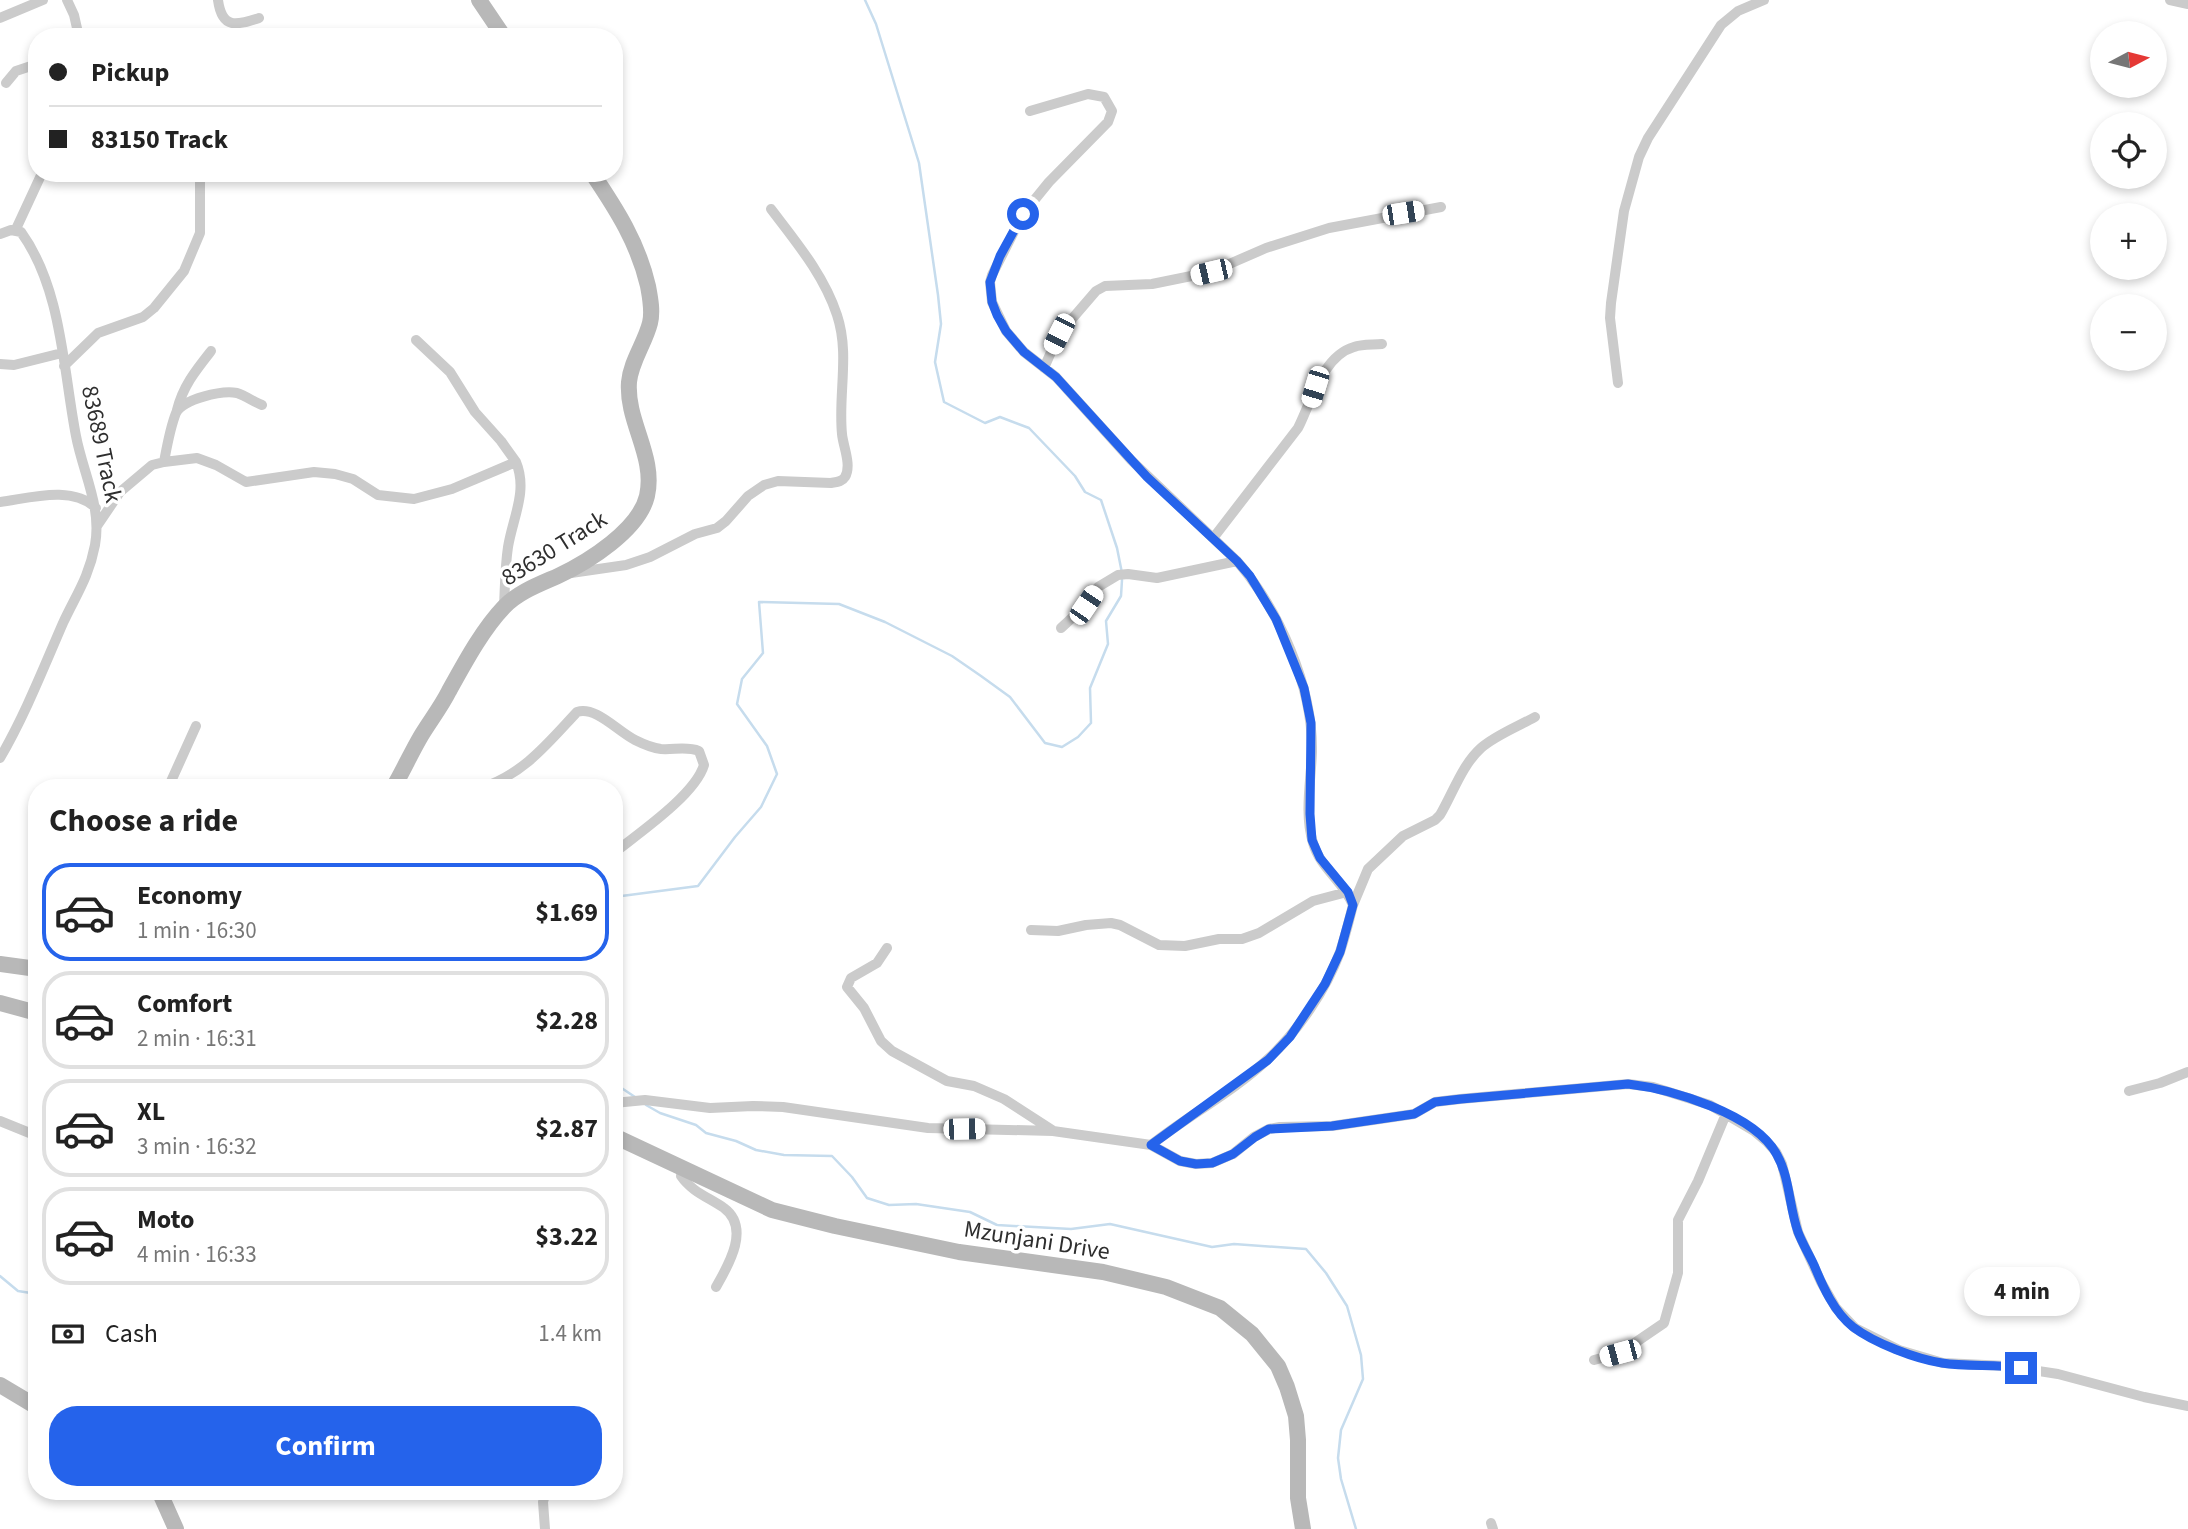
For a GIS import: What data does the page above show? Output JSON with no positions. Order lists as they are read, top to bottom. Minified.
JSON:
{"streets":{"main road":["83630 Track","Mzunjani Drive"],"street":["83689 Track"]},"north":"right","page":{"map_buttons":["+","−"],"banner":["Pickup","83150 Track"],"heading":"Choose a ride","list":[{"name":"Economy","note":"1 min · 16:30","value":"$1.69"},{"name":"Comfort","note":"2 min · 16:31","value":"$2.28"},{"name":"XL","note":"3 min · 16:32","value":"$2.87"},{"name":"Moto","note":"4 min · 16:33","value":"$3.22"}],"bubble":"4 min","pay":["Cash","1.4 km"],"buttons":"Confirm"}}
